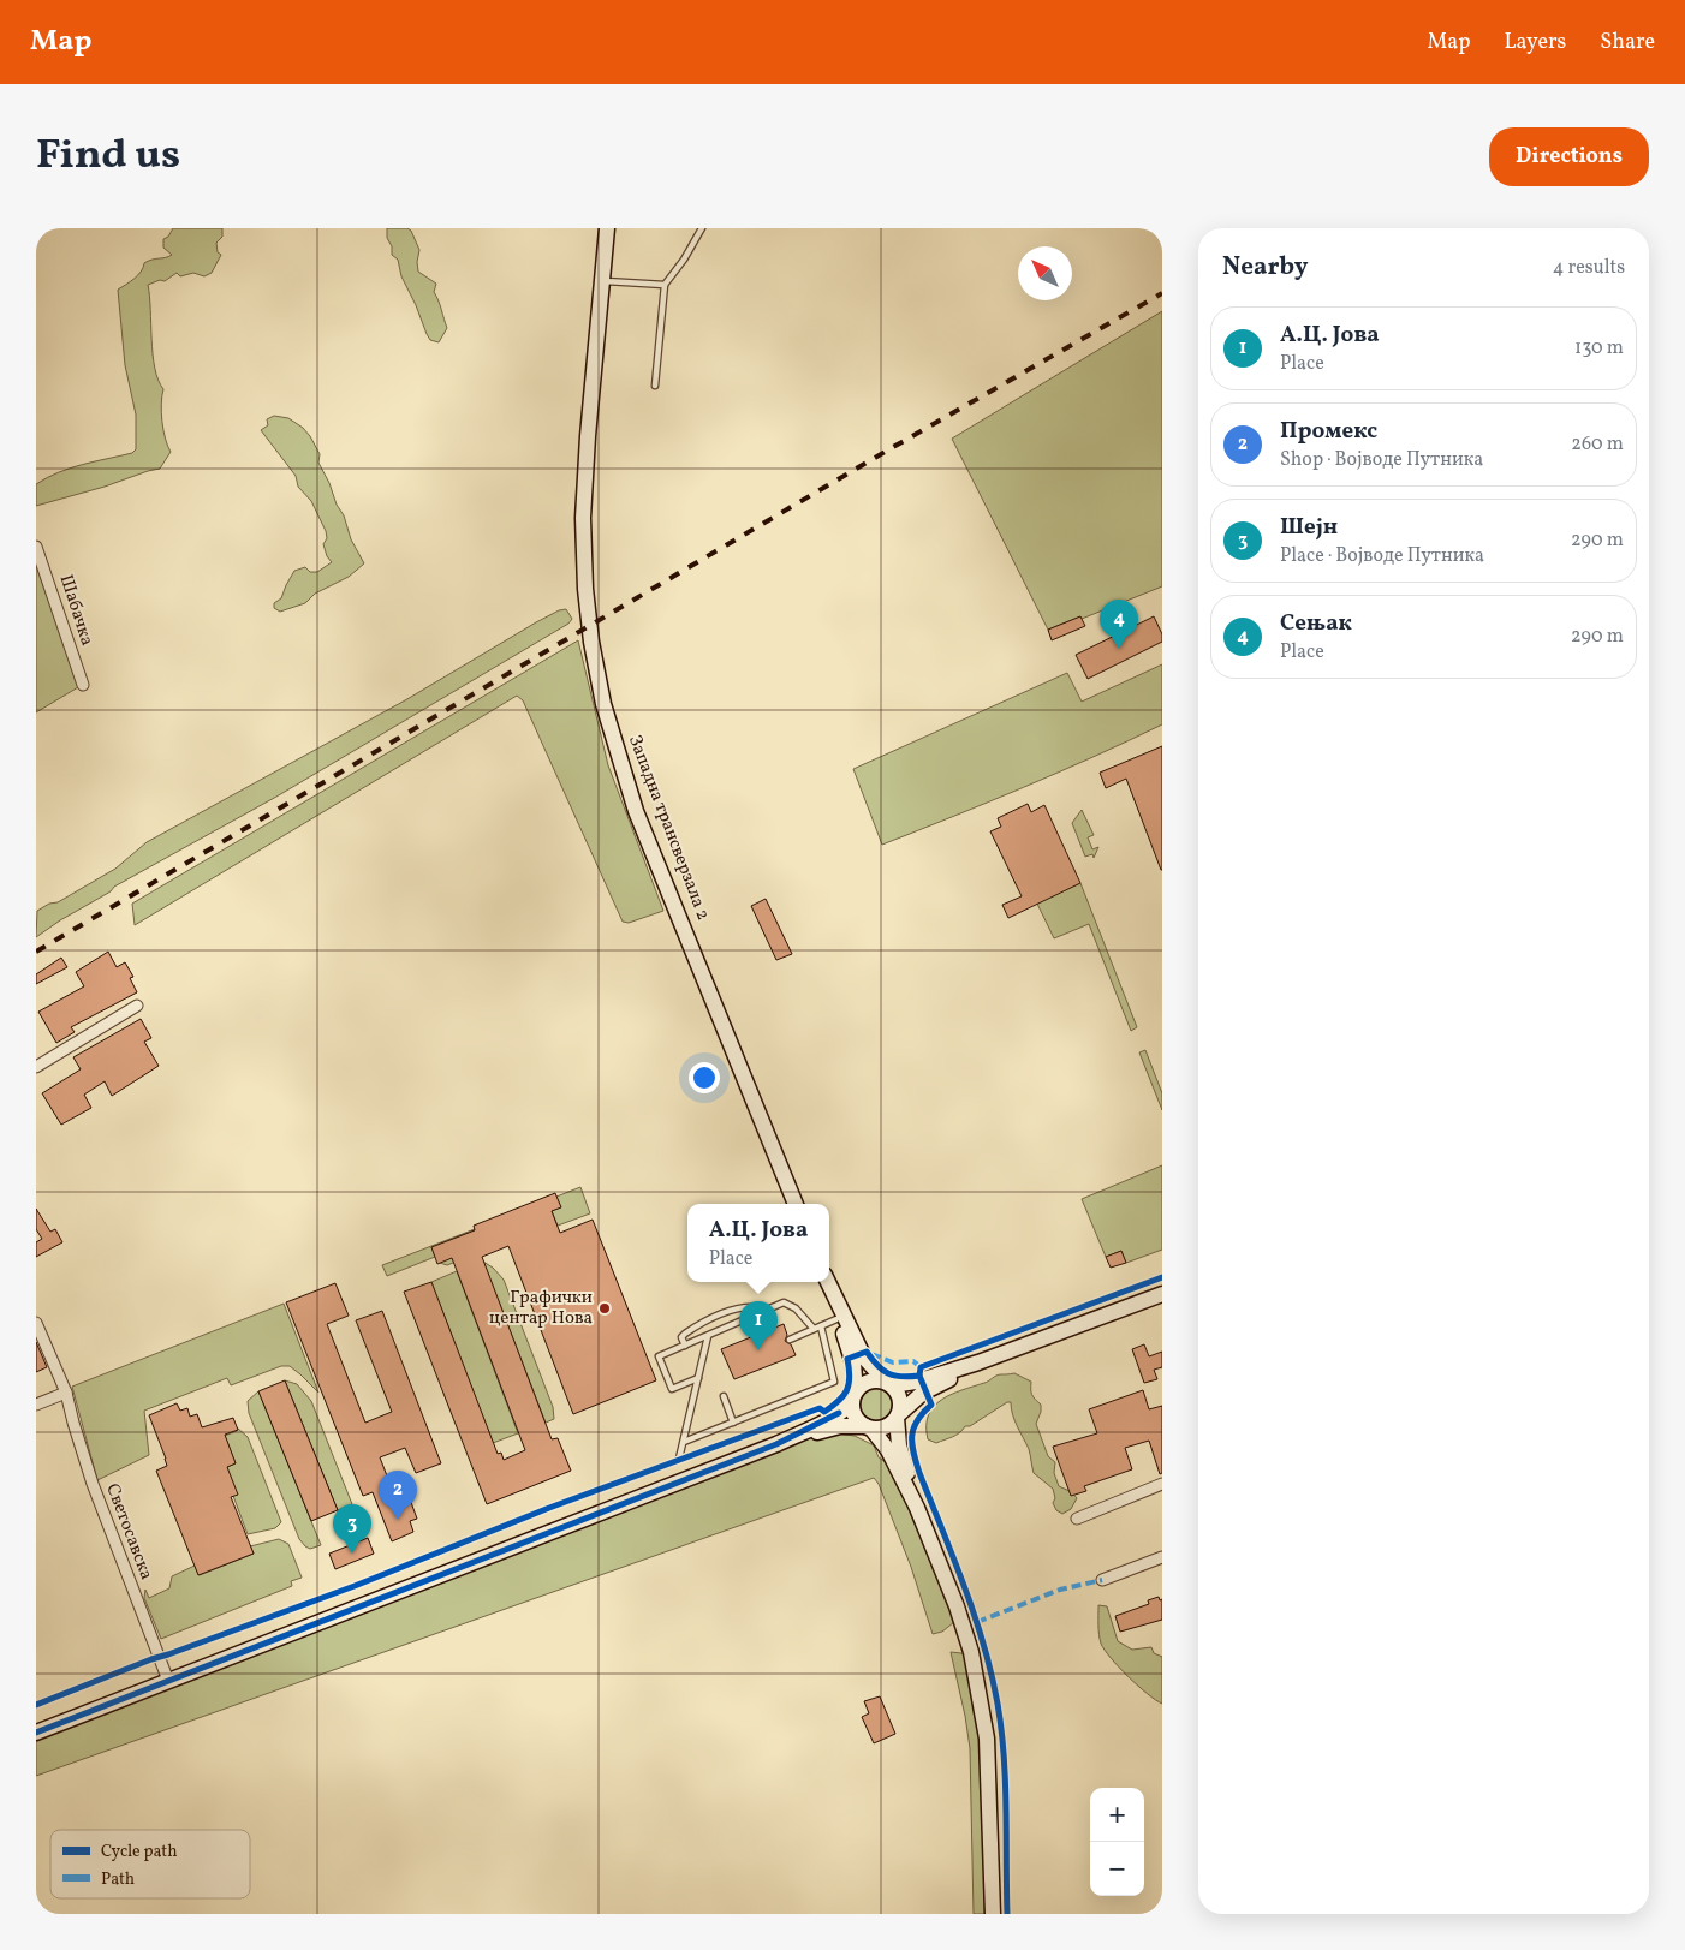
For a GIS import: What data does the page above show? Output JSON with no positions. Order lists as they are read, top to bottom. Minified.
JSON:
{"streets":{"main road":["Западна трансверзала 2"],"street":["Шабачка","Светосавска"]},"places":["Графички центар Нова"],"legend":["Cycle path","Path"],"north":"top left","page":{"header":"Map","nav":["Map","Layers","Share"],"title":"Find us","buttons":"Directions","heading":["Nearby","4 results"],"list":[{"mark":"1","name":"А.Ц. Јова","note":"Place","value":"130 m"},{"mark":"2","name":"Промекс","note":"Shop · Војводе Путника","value":"260 m"},{"mark":"3","name":"Шејн","note":"Place · Војводе Путника","value":"290 m"},{"mark":"4","name":"Сењак","note":"Place","value":"290 m"}],"pins":["4","1","2","3"],"popup":["А.Ц. Јова","Place"],"map_buttons":["+","−"]}}
